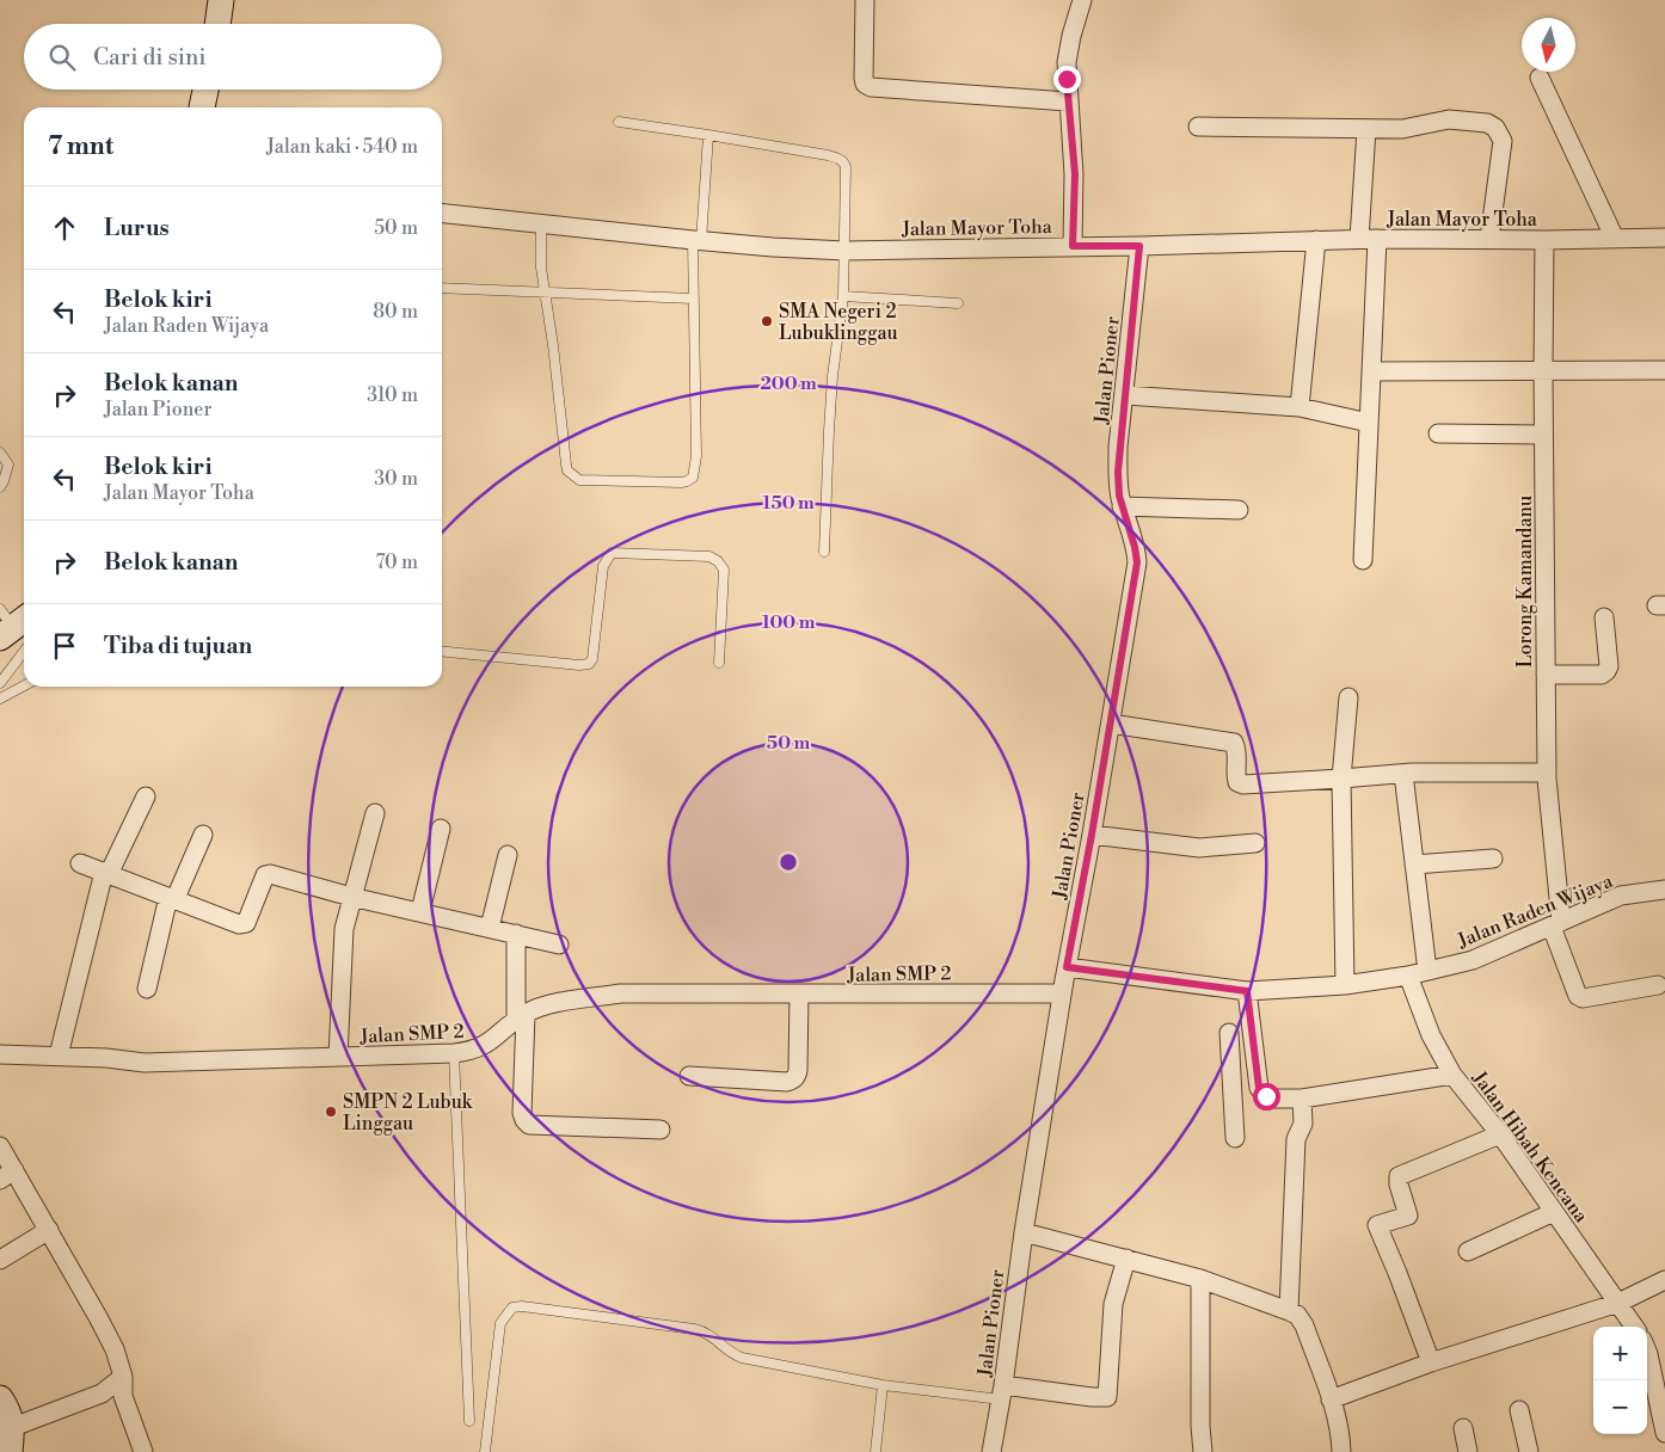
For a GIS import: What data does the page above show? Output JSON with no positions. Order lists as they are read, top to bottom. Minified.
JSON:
{"streets":{"street":["Jalan Mayor Toha","Jalan Pioner","Lorong Kamandanu","Jalan Raden Wijaya","Jalan SMP 2","Jalan Hibah Kencana"]},"crossings":[["Jalan Mayor Toha","Jalan Pioner"],["Jalan Mayor Toha","Lorong Kamandanu"],["Jalan Pioner","Jalan Raden Wijaya"],["Jalan Pioner","Jalan SMP 2"],["Lorong Kamandanu","Jalan Raden Wijaya"],["Jalan Raden Wijaya","Jalan Hibah Kencana"]],"places":["SMA Negeri 2 Lubuklinggau","SMPN 2 Lubuk Linggau"],"north":"bottom","page":{"search":"Cari di sini","heading":["7 mnt","Jalan kaki · 540 m"],"list":[["Lurus","50 m"],["Belok kiri","Jalan Raden Wijaya","80 m"],["Belok kanan","Jalan Pioner","310 m"],["Belok kiri","Jalan Mayor Toha","30 m"],["Belok kanan","70 m"],"Tiba di tujuan"],"map_buttons":["+","−"]},"rings":["200 m","150 m","100 m","50 m"]}
